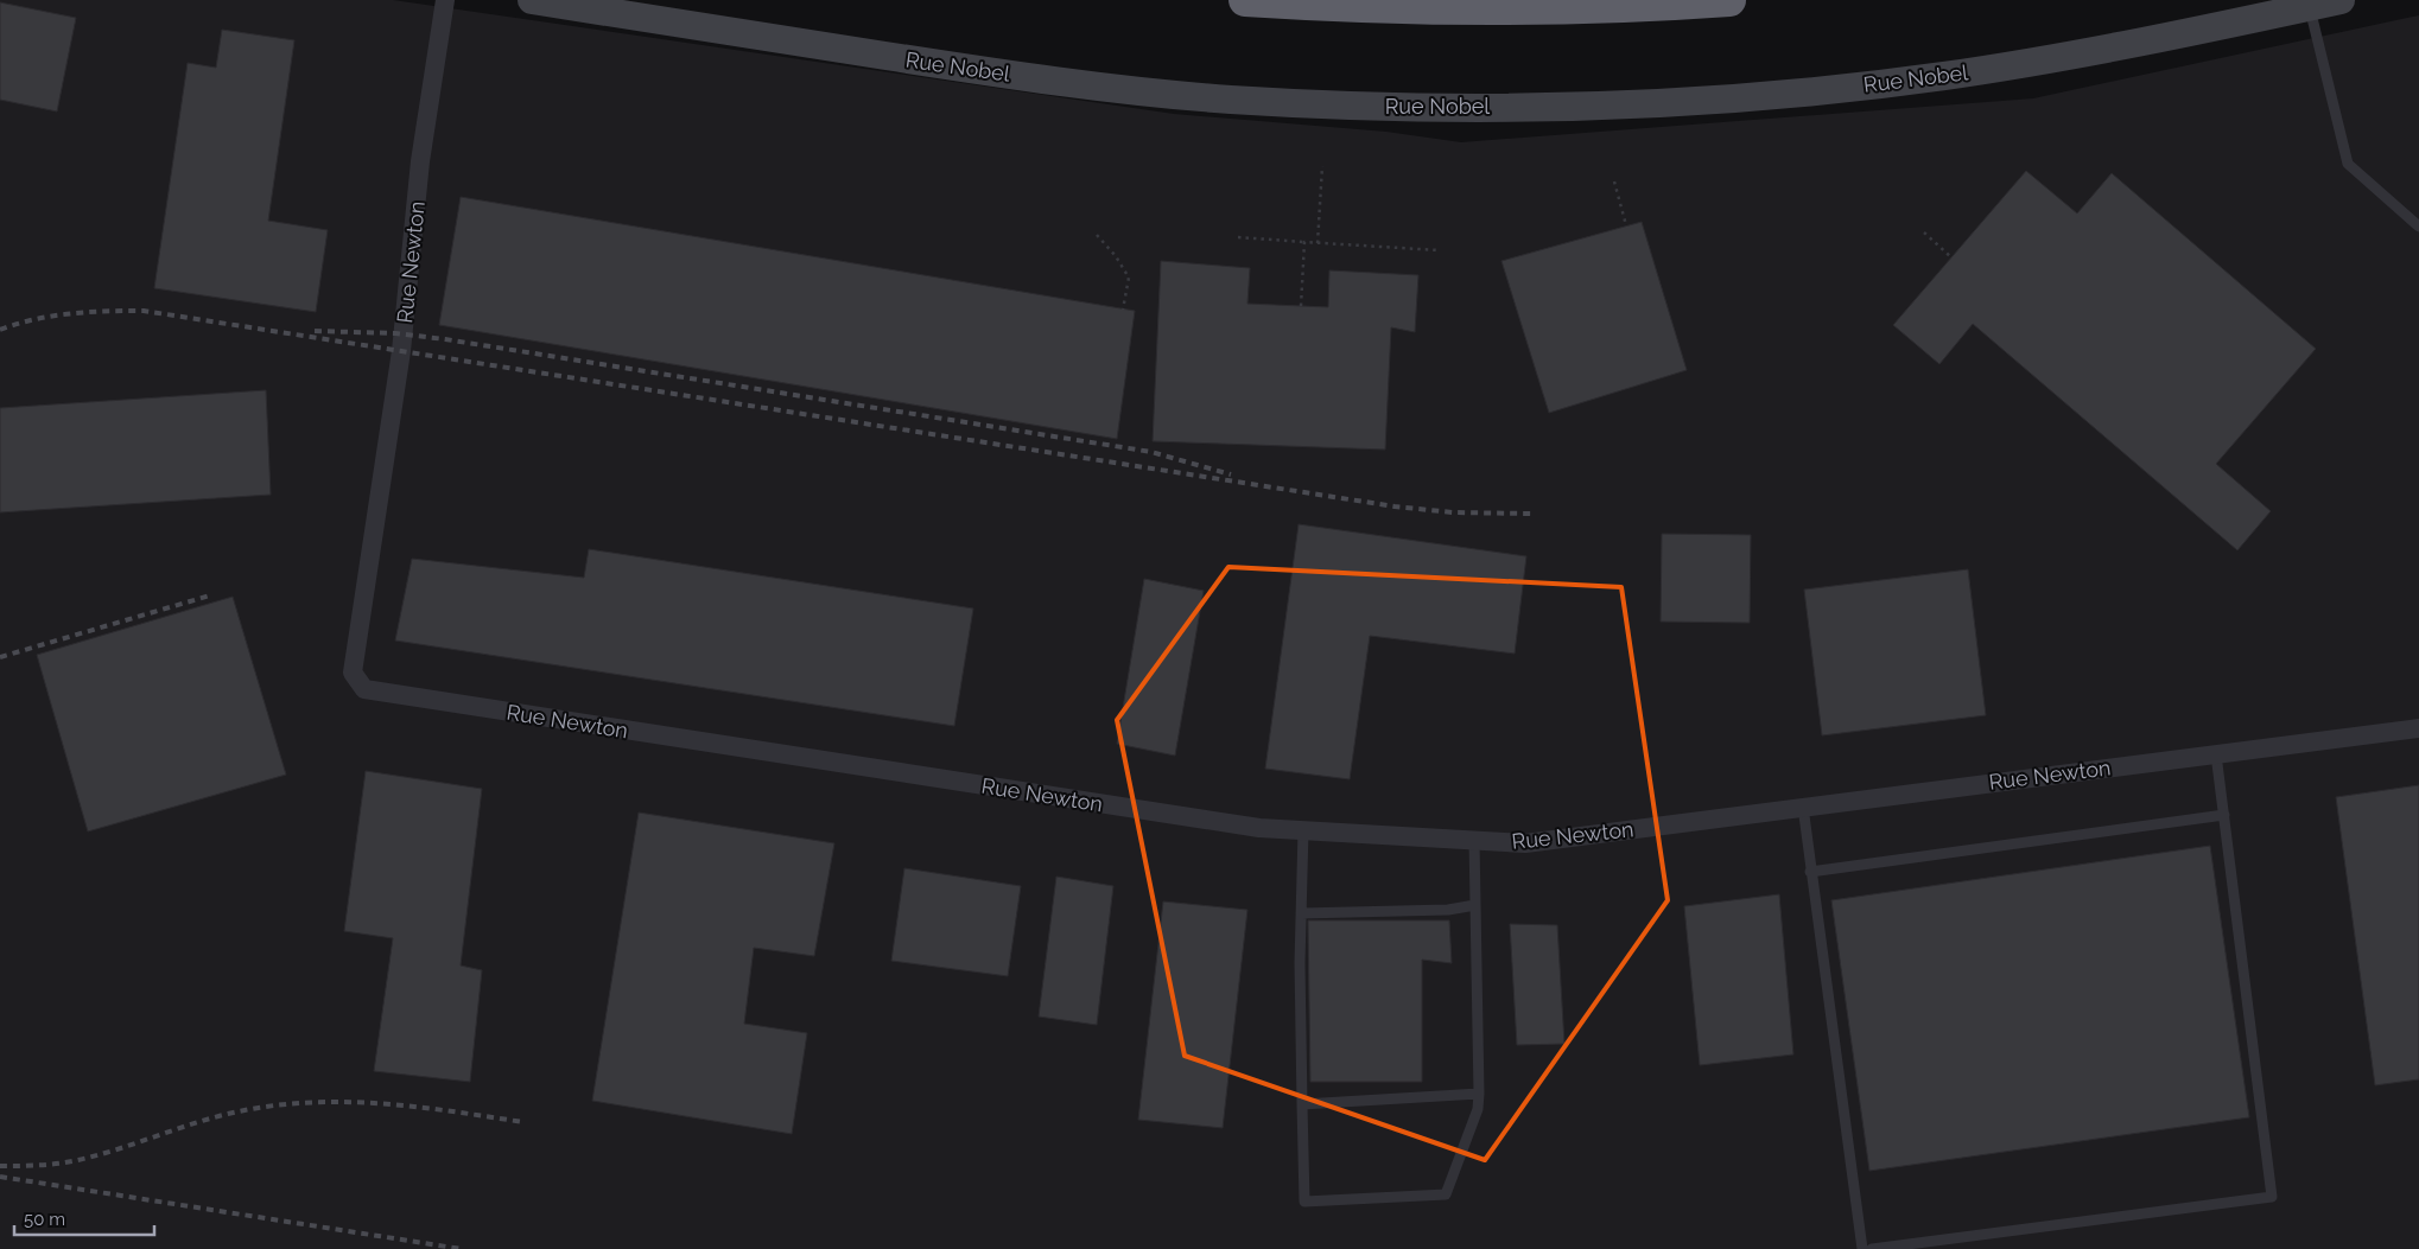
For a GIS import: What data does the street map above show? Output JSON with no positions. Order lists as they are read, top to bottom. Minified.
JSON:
{"streets":{"street":["Rue Nobel","Rue Newton"]},"scale_bar":"50 m"}
